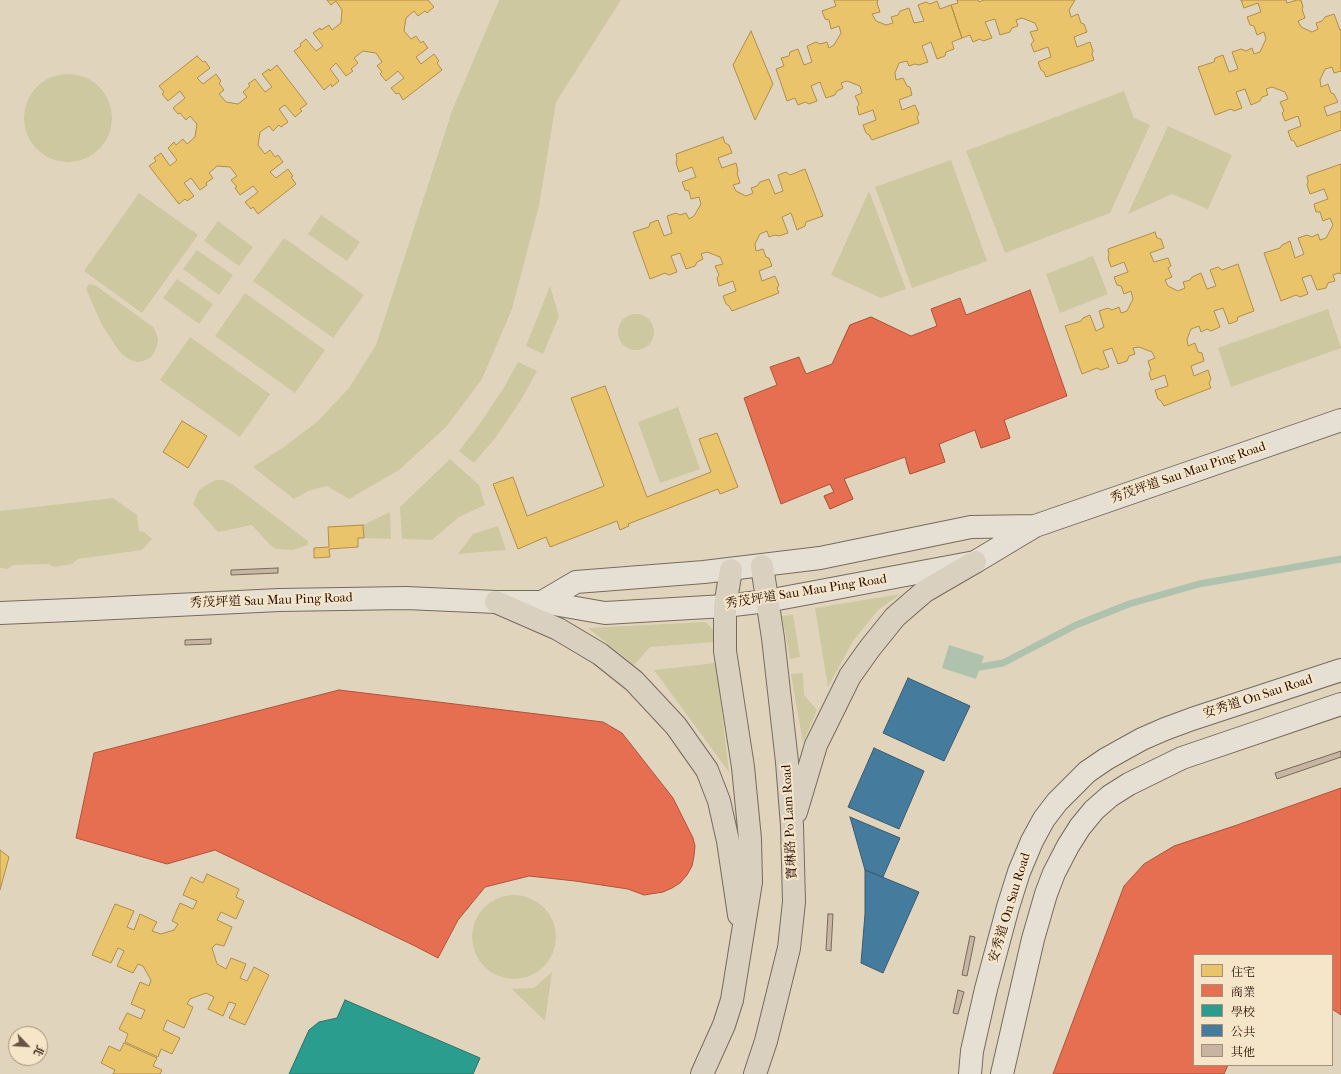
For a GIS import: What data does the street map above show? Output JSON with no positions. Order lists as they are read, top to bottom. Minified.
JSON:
{"streets":{"main road":["秀茂坪道 Sau Mau Ping Road","安秀道 On Sau Road","寶琳路 Po Lam Road"]},"crossings":[["秀茂坪道 Sau Mau Ping Road","寶琳路 Po Lam Road"]],"legend":["住宅","商業","學校","公共","其他"],"north":"bottom right"}
